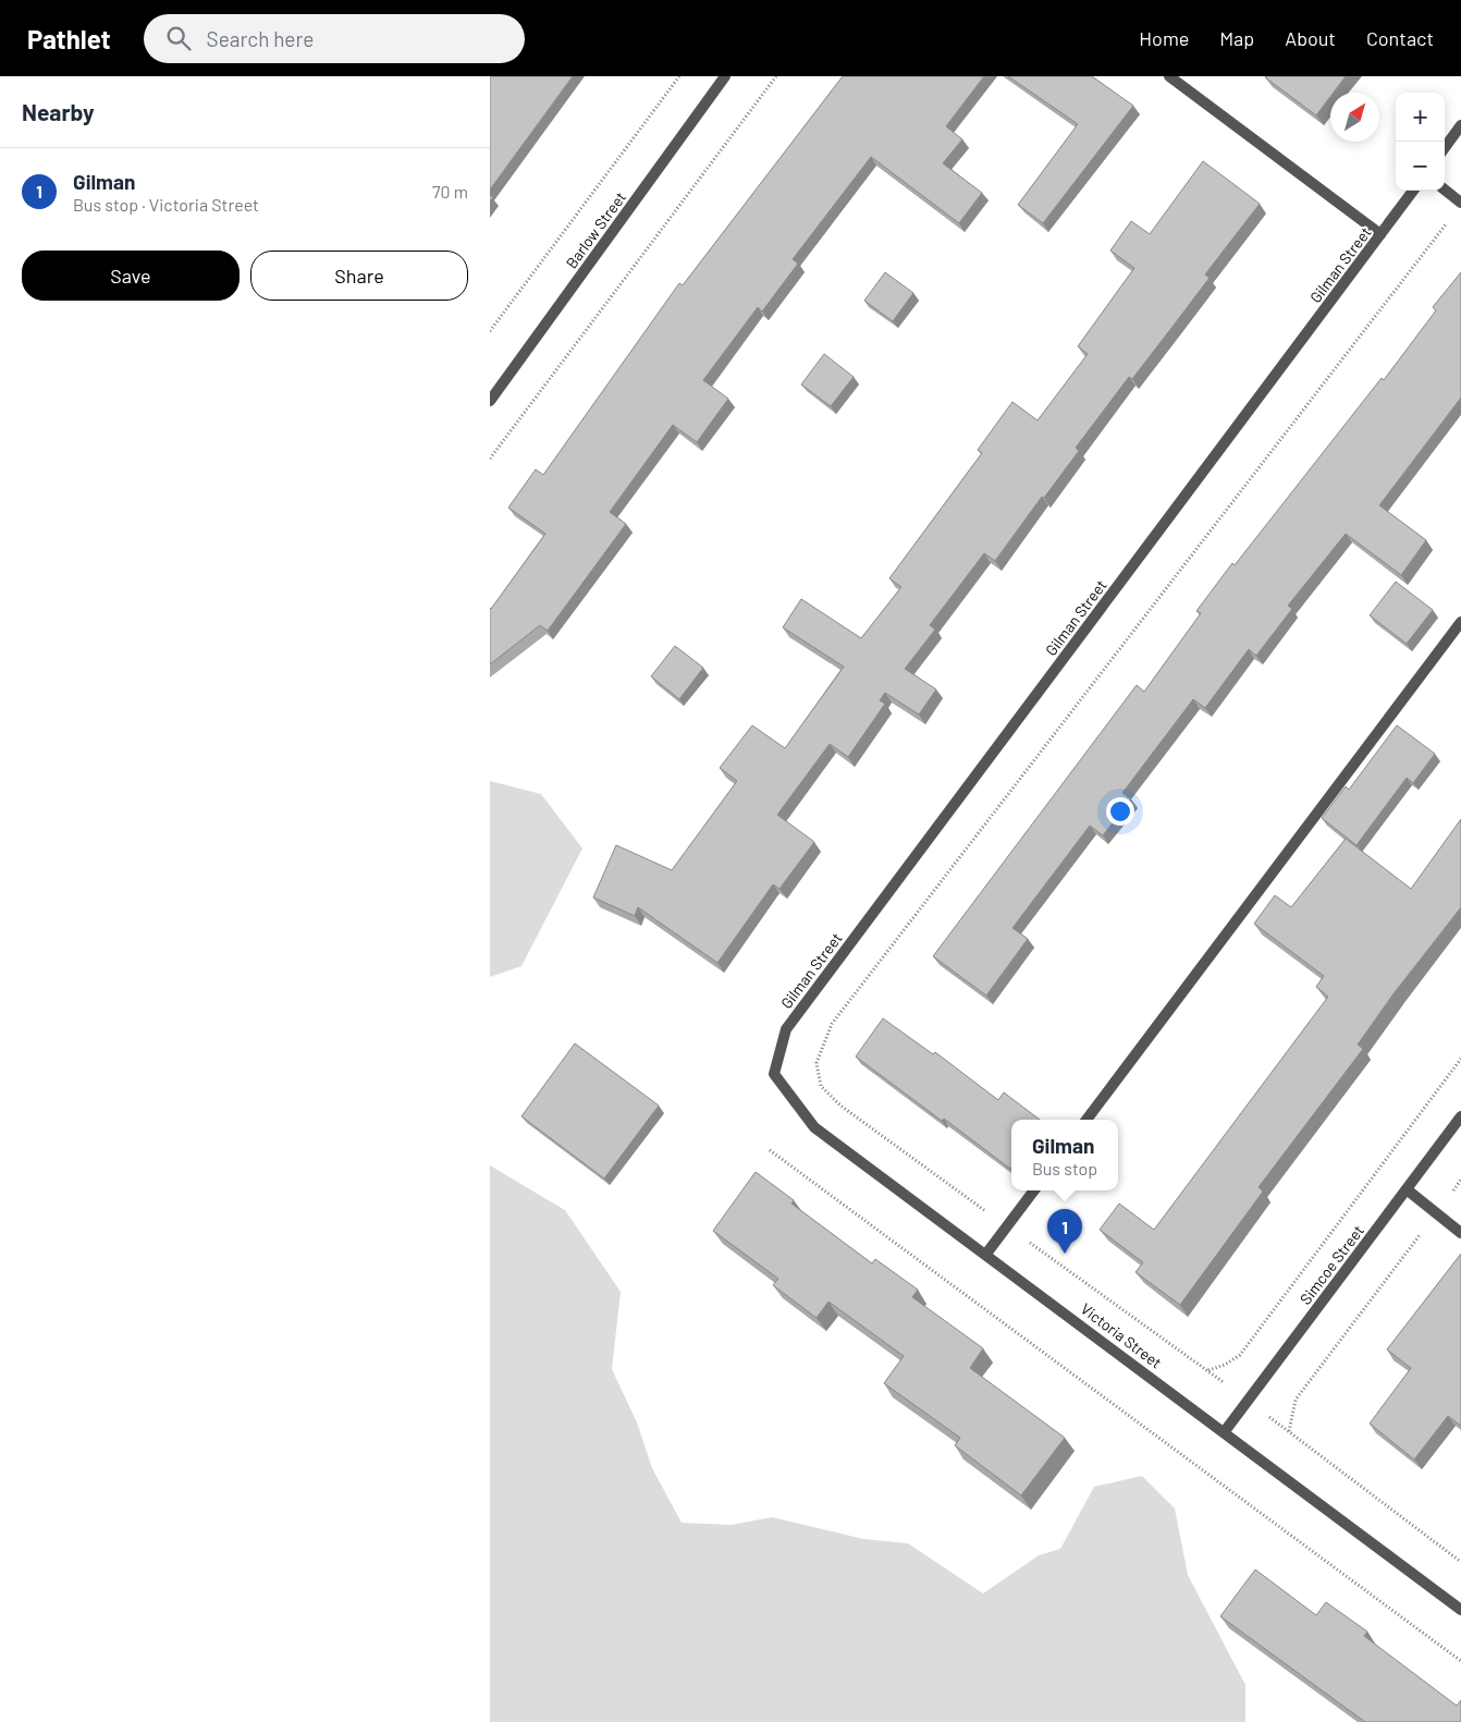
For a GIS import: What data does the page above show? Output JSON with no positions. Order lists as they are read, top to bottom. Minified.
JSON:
{"streets":{"street":["Barlow Street","Gilman Street","Simcoe Street","Victoria Street"]},"crossings":[["Gilman Street","Victoria Street"],["Simcoe Street","Victoria Street"]],"north":"top right","page":{"header":"Pathlet","search":"Search here","nav":["Home","Map","About","Contact"],"heading":"Nearby","map_buttons":["+","−"],"list":[{"mark":"1","name":"Gilman","note":"Bus stop · Victoria Street","value":"70 m"}],"buttons":["Save","Share"],"popup":["Gilman","Bus stop"],"pins":"1"}}
